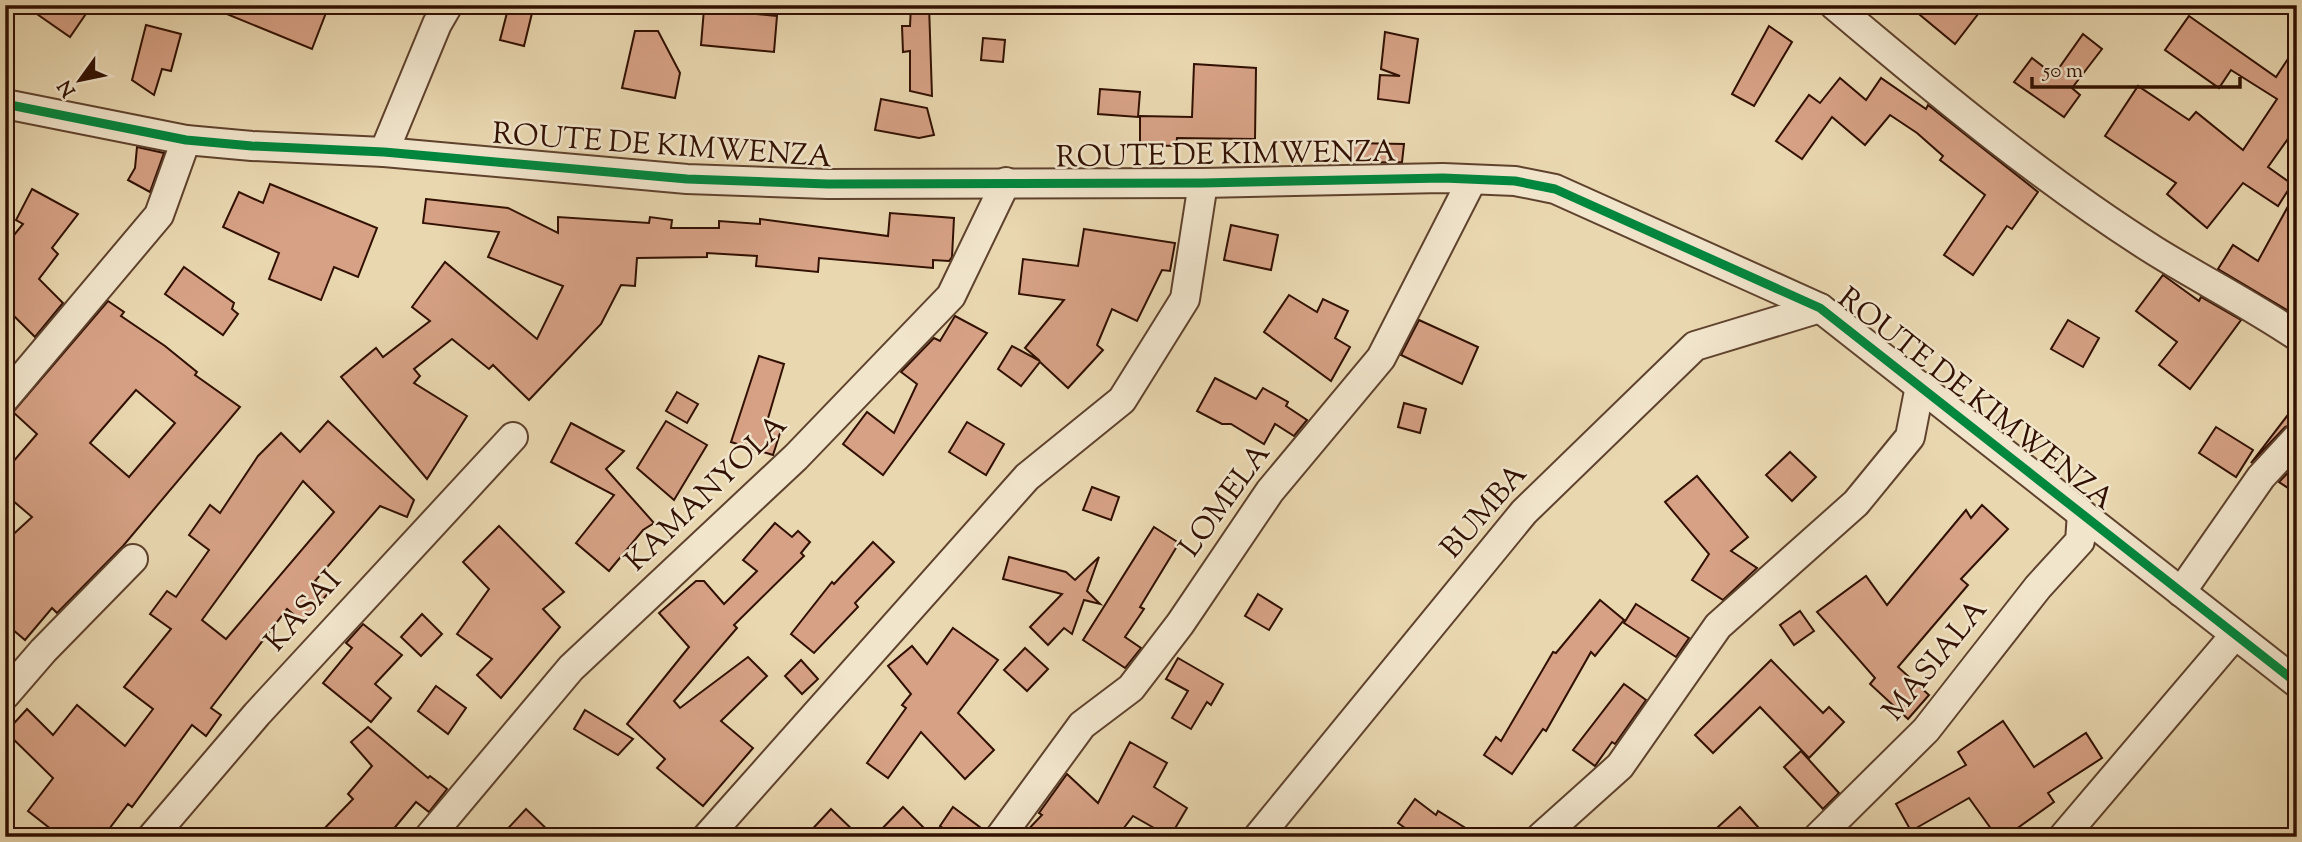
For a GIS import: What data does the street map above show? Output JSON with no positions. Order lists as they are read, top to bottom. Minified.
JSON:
{"streets":{"street":["ROUTE DE KIMWENZA","KAMANYOLA","LOMELA","BUMBA","KASAI","MASIALA"]},"crossings":[["ROUTE DE KIMWENZA","KAMANYOLA"],["ROUTE DE KIMWENZA","LOMELA"],["ROUTE DE KIMWENZA","BUMBA"],["ROUTE DE KIMWENZA","MASIALA"]],"scale_bar":"50 m","north":"bottom left"}
